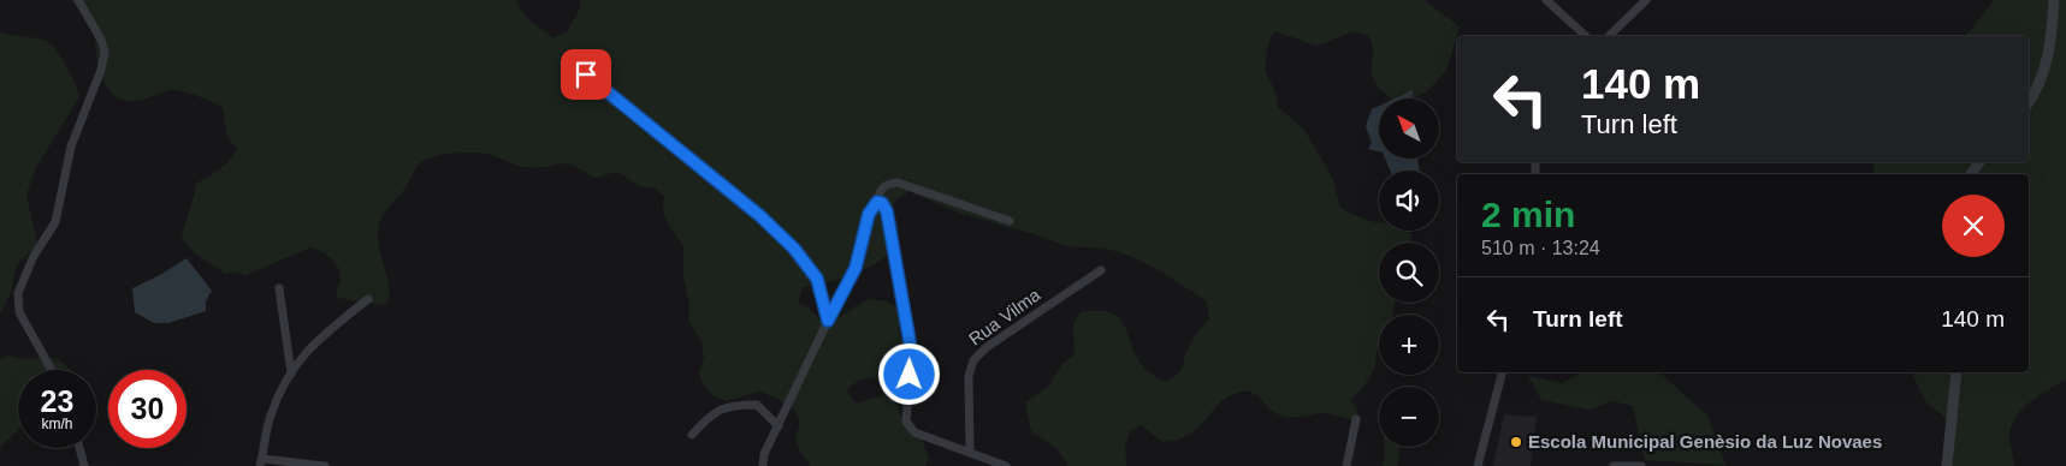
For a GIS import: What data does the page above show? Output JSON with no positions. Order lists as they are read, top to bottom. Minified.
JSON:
{"streets":{"street":["Rua Vilma"]},"places":["Escola Municipal Genèsio da Luz Novaes"],"north":"top left","page":{"turn":["140 m","Turn left"],"map_buttons":["+","−"],"heading":["2 min","510 m · 13:24"],"list":[{"name":"Turn left","value":"140 m"}],"speed":"23 km/h","limit":"30"}}
